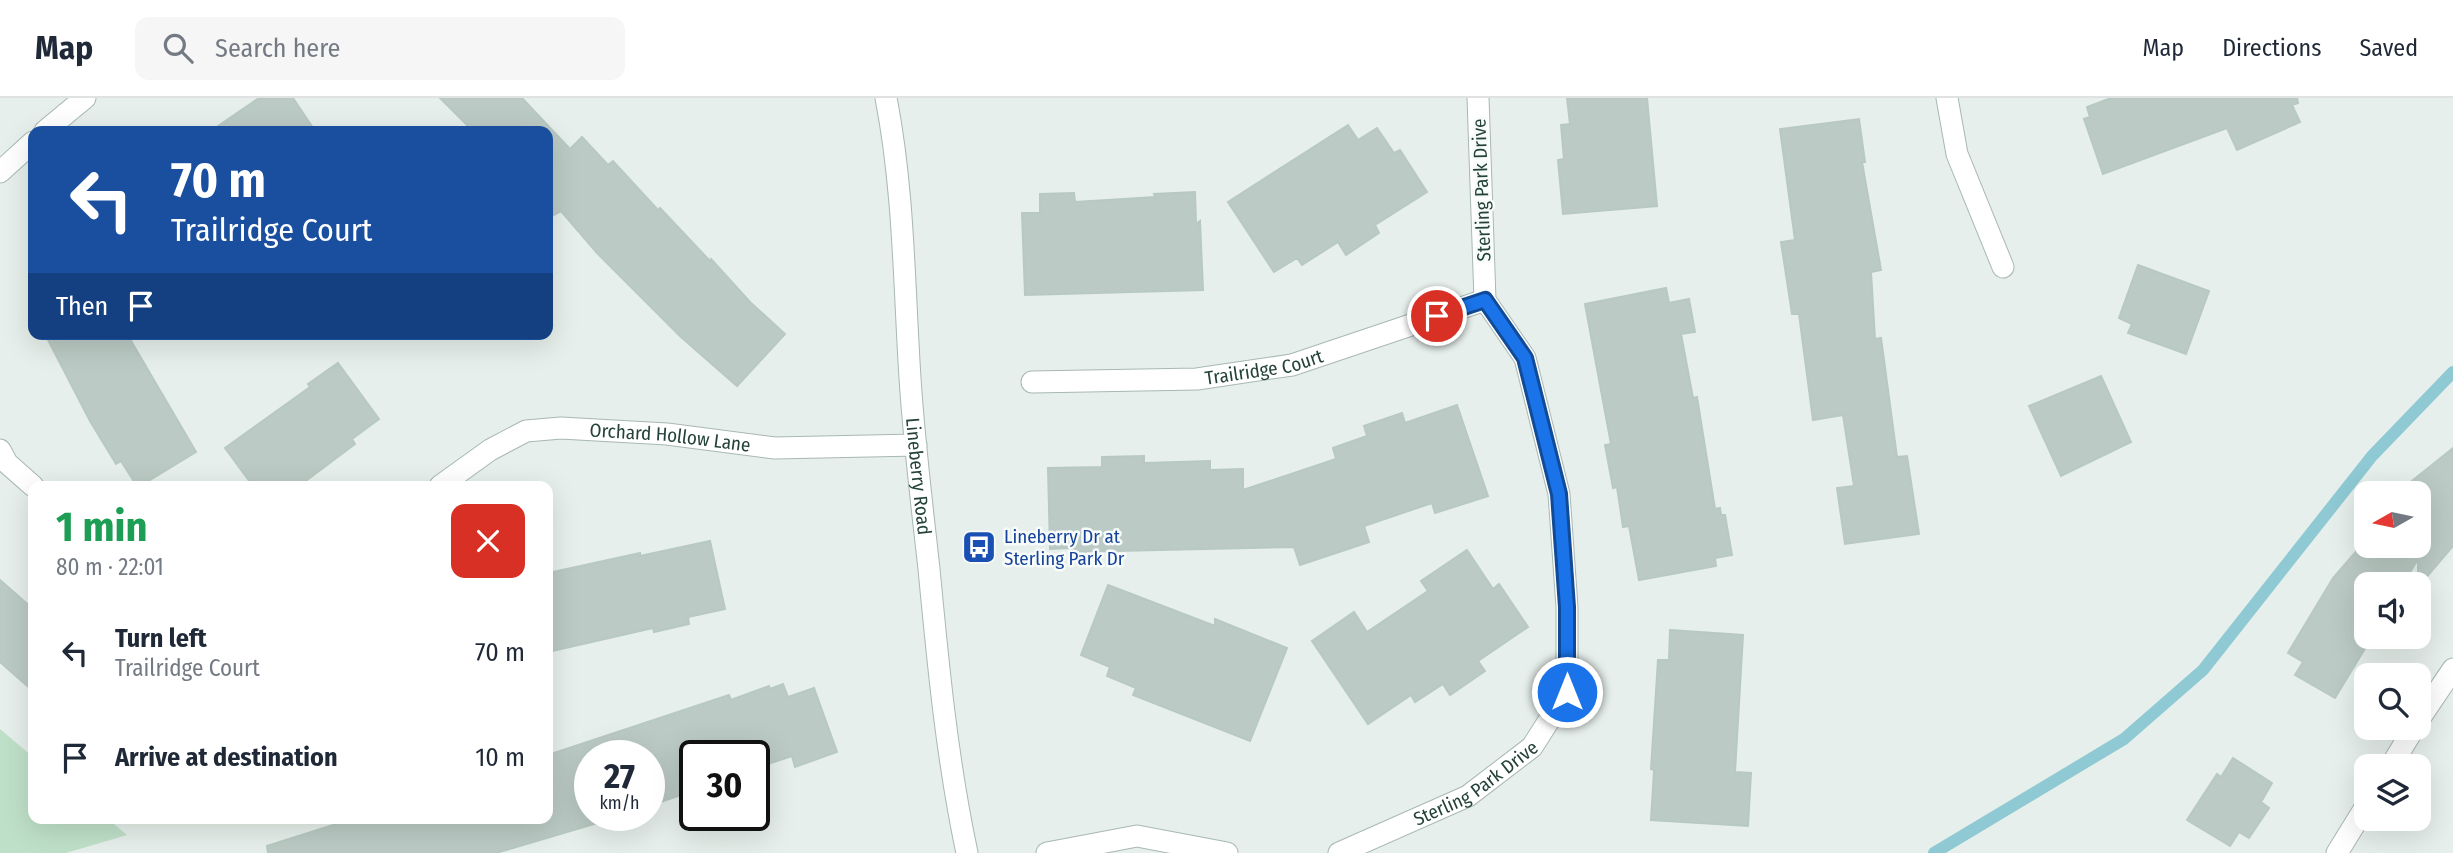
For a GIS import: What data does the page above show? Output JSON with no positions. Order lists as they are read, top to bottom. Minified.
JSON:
{"streets":{"street":["Sterling Park Drive","Trailridge Court","Orchard Hollow Lane","Lineberry Road"]},"crossings":[["Sterling Park Drive","Trailridge Court"],["Orchard Hollow Lane","Lineberry Road"]],"places":{"bus stop":["Lineberry Dr at Sterling Park Dr"]},"north":"left","page":{"header":"Map","search":"Search here","nav":["Map","Directions","Saved"],"turn":["70 m","Trailridge Court"],"then":"Then","heading":["1 min","80 m · 22:01"],"list":[{"name":"Turn left","note":"Trailridge Court","value":"70 m"},{"name":"Arrive at destination","value":"10 m"}],"speed":"27 km/h","limit":"30"}}
